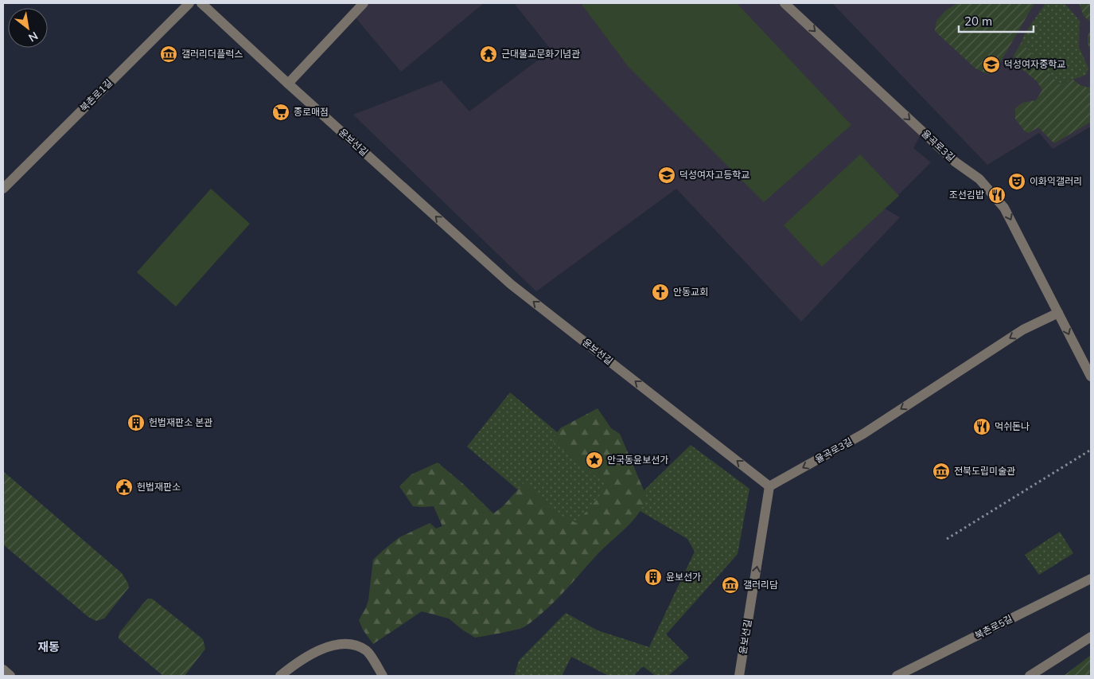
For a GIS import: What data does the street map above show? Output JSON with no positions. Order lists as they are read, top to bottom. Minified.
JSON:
{"streets":{"street":["북촌로1길","윤보선길","율곡로3길","북촌로5길"]},"crossings":[["윤보선길","율곡로3길"]],"one_way":["윤보선길"],"districts":["재동"],"places":{"museum":["갤러리더플럭스","전북도립미술관","갤러리담"],"temple":["근대불교문화기념관"],"school or university":["덕성여자중학교","덕성여자고등학교"],"supermarket":["종로매점"],"theatre":["이화익갤러리"],"restaurant":["조선김밥","먹쉬돈나"],"church":["안동교회"],"building":["헌법재판소 본관","윤보선가"],"place":["안국동윤보선가"],"public building":["헌법재판소"]},"scale_bar":"20 m","north":"bottom right"}
